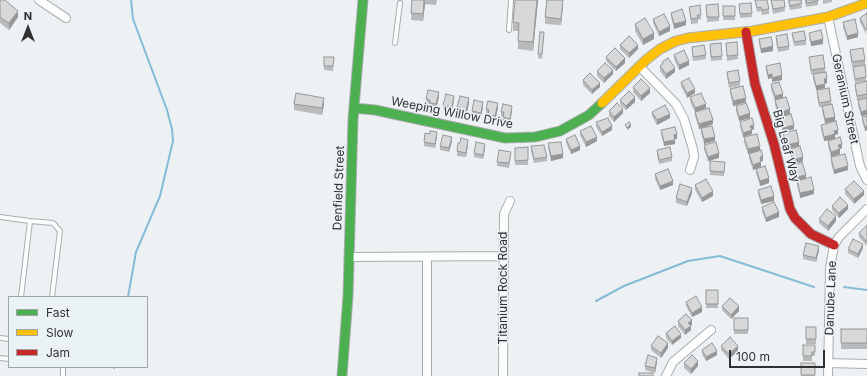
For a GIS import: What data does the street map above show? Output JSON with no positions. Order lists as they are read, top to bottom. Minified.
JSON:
{"streets":{"street":["Geranium Street","Weeping Willow Drive","Big Leaf Way","Denfield Street","Titanium Rock Road","Danube Lane"]},"crossings":[["Geranium Street","Weeping Willow Drive"],["Weeping Willow Drive","Big Leaf Way"],["Weeping Willow Drive","Denfield Street"],["Big Leaf Way","Danube Lane"]],"legend":["Fast","Slow","Jam"],"scale_bar":"100 m","north":"top"}
